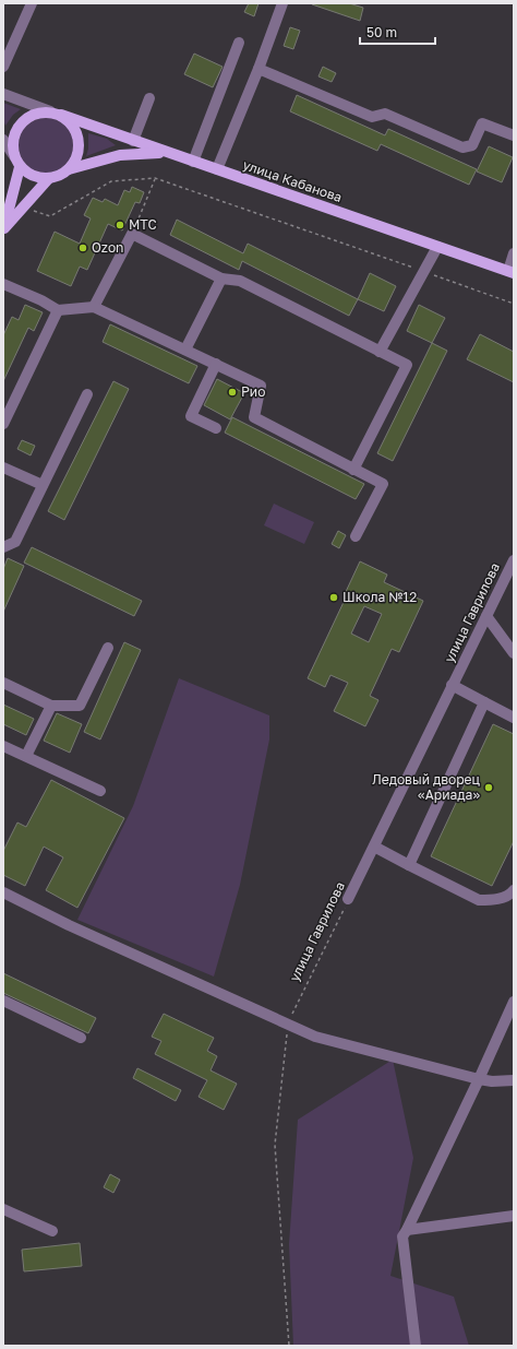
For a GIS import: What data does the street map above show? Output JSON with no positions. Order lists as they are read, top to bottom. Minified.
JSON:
{"streets":{"main road":["улица Кабанова"],"street":["улица Гаврилова"]},"places":["МТС","Ozon","Рио","Школа №12","Ледовый дворец «Ариада»"],"scale_bar":"50 m"}
